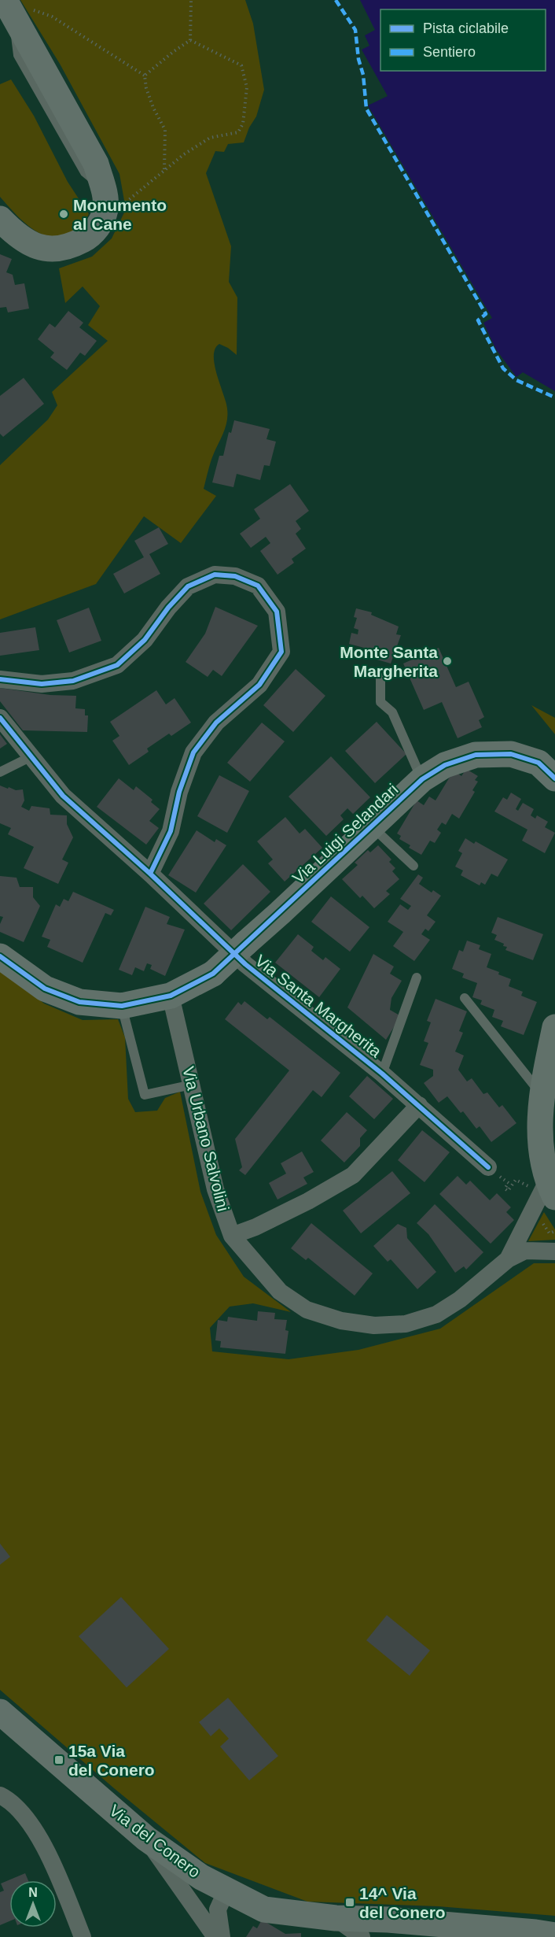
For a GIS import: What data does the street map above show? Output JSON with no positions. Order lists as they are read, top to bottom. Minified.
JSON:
{"streets":{"street":["Via Luigi Selandari","Via Santa Margherita","Via Urbano Salvolini","Via del Conero"]},"crossings":[["Via Luigi Selandari","Via Urbano Salvolini"]],"places":{"other":["Monumento al Cane","Monte Santa Margherita"],"transit":["15a Via del Conero","14^ Via del Conero"]},"legend":["Pista ciclabile","Sentiero"],"north":"top"}
